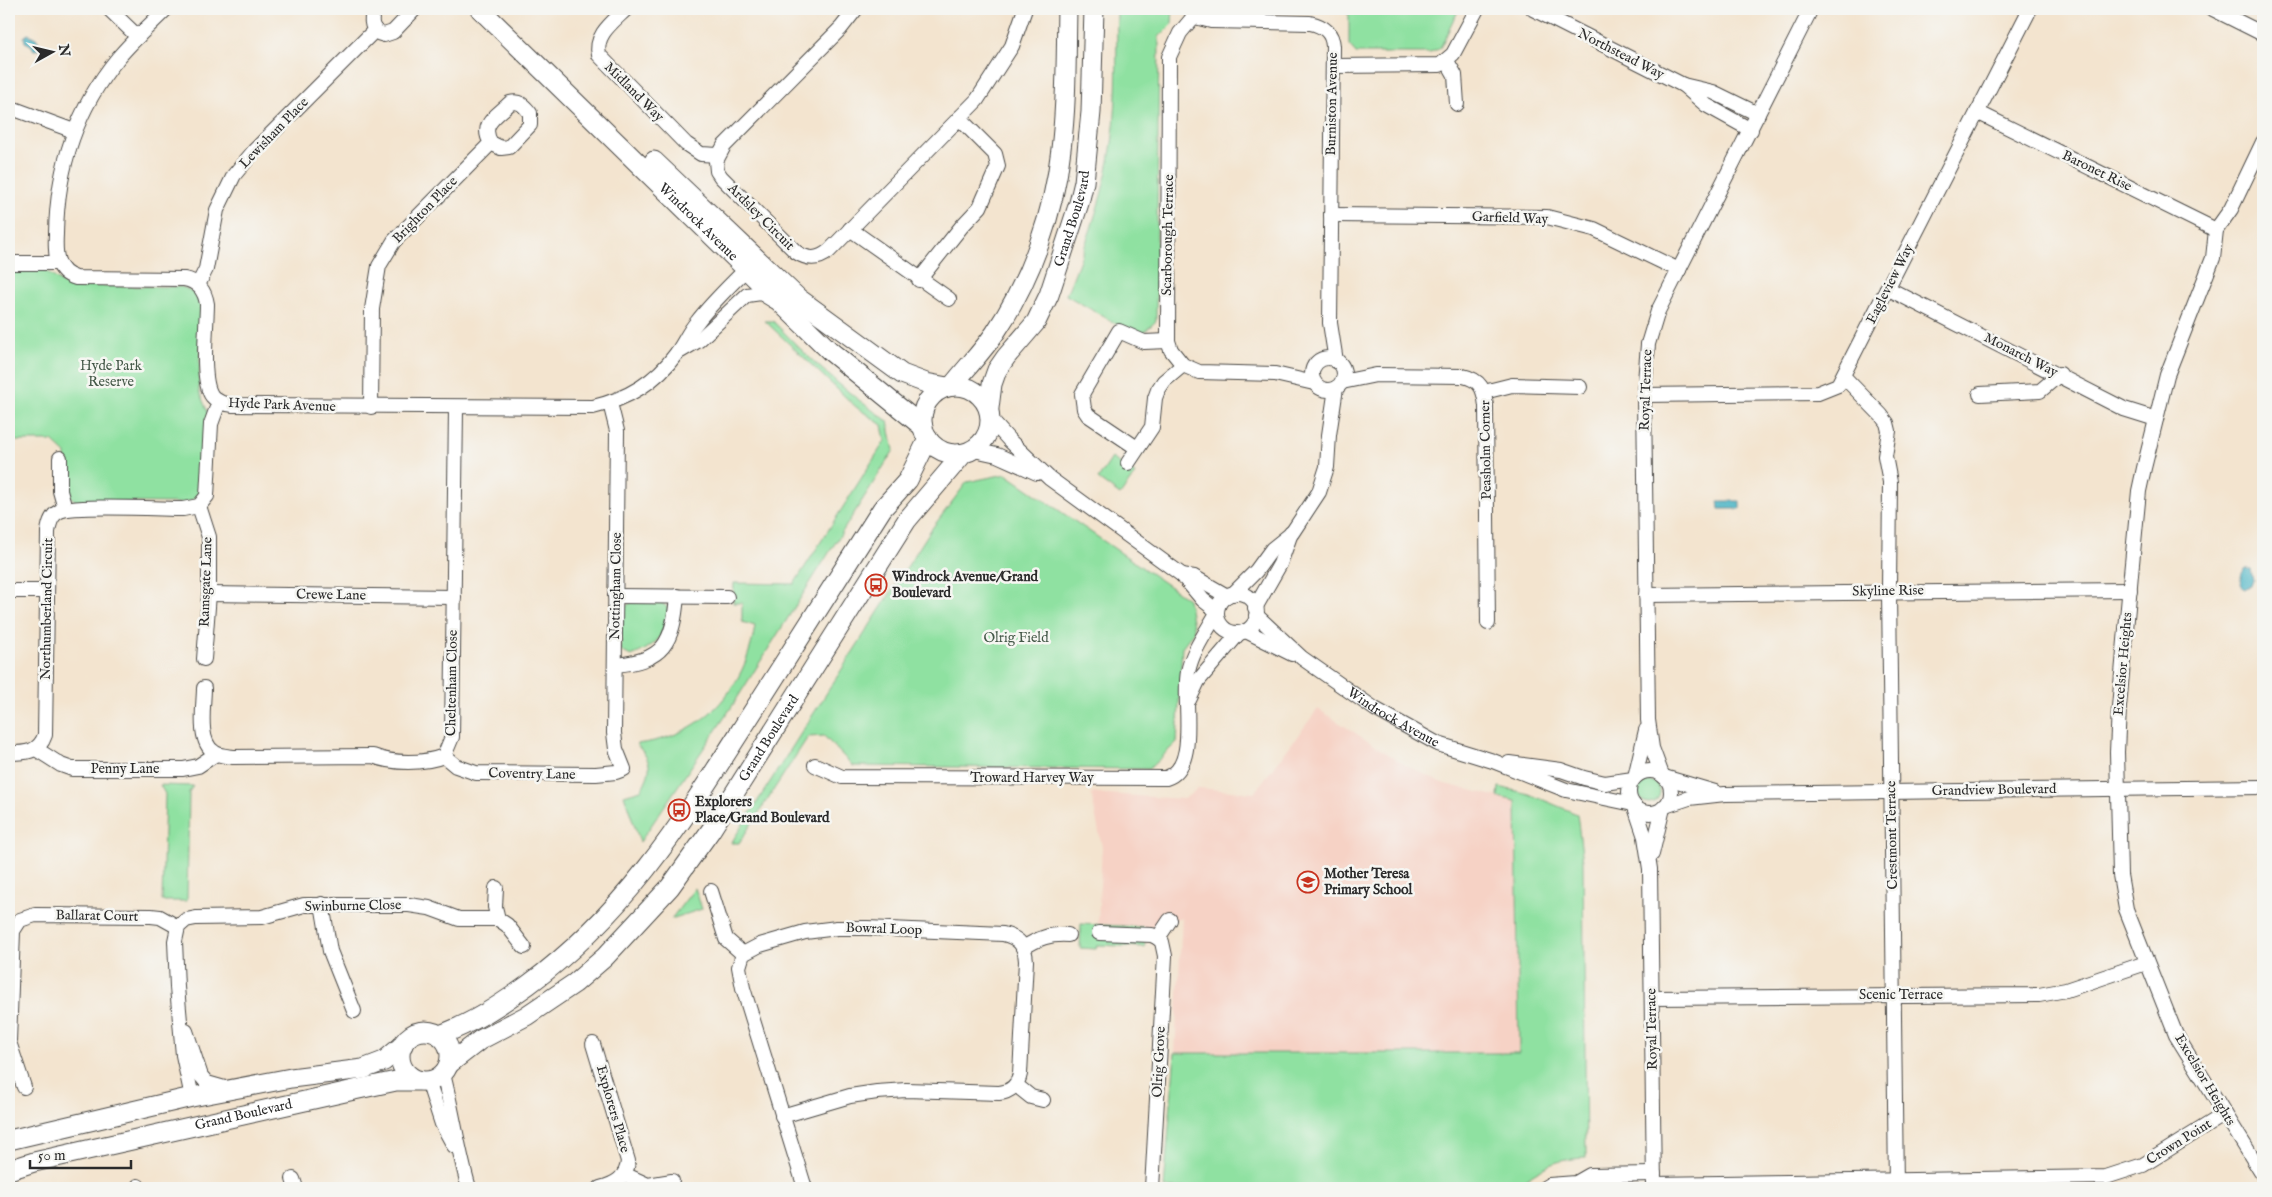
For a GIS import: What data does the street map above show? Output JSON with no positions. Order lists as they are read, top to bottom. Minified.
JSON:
{"streets":{"street":["Northstead Way","Midland Way","Burniston Avenue","Lewisham Place","Baronet Rise","Brighton Place","Ardsley Circuit","Grand Boulevard","Garfield Way","Windrock Avenue","Scarborough Terrace","Eagleview Way","Monarch Way","Royal Terrace","Hyde Park Avenue","Peasholm Corner","Ramsgate Lane","Nottingham Close","Skyline Rise","Crewe Lane","Northumberland Circuit","Excelsior Heights","Cheltenham Close","Penny Lane","Coventry Lane","Troward Harvey Way","Grandview Boulevard","Crestmont Terrace","Swinburne Close","Ballarat Court","Bowral Loop","Scenic Terrace","Olrig Grove","Explorers Place","Crown Point"]},"crossings":[["Northstead Way","Royal Terrace"],["Midland Way","Ardsley Circuit"],["Burniston Avenue","Garfield Way"],["Burniston Avenue","Scarborough Terrace"],["Burniston Avenue","Peasholm Corner"],["Lewisham Place","Hyde Park Avenue"],["Baronet Rise","Eagleview Way"],["Baronet Rise","Excelsior Heights"],["Brighton Place","Hyde Park Avenue"],["Grand Boulevard","Windrock Avenue"],["Garfield Way","Royal Terrace"],["Windrock Avenue","Royal Terrace"],["Windrock Avenue","Hyde Park Avenue"],["Windrock Avenue","Troward Harvey Way"],["Windrock Avenue","Grandview Boulevard"],["Eagleview Way","Monarch Way"],["Eagleview Way","Royal Terrace"],["Eagleview Way","Crestmont Terrace"],["Monarch Way","Excelsior Heights"],["Royal Terrace","Skyline Rise"],["Royal Terrace","Grandview Boulevard"],["Royal Terrace","Scenic Terrace"],["Royal Terrace","Crown Point"],["Hyde Park Avenue","Nottingham Close"],["Hyde Park Avenue","Cheltenham Close"],["Ramsgate Lane","Crewe Lane"],["Nottingham Close","Coventry Lane"],["Skyline Rise","Excelsior Heights"],["Skyline Rise","Crestmont Terrace"],["Crewe Lane","Cheltenham Close"],["Northumberland Circuit","Penny Lane"],["Excelsior Heights","Grandview Boulevard"],["Excelsior Heights","Scenic Terrace"],["Excelsior Heights","Crown Point"],["Cheltenham Close","Penny Lane"],["Cheltenham Close","Coventry Lane"],["Grandview Boulevard","Crestmont Terrace"],["Crestmont Terrace","Scenic Terrace"],["Crestmont Terrace","Crown Point"],["Swinburne Close","Ballarat Court"]],"parks":["Hyde Park Reserve","Olrig Field"],"places":{"bus stop":["Windrock Avenue/Grand Boulevard","Explorers Place/Grand Boulevard"],"school or university":["Mother Teresa Primary School"]},"scale_bar":"50 m","north":"right"}
